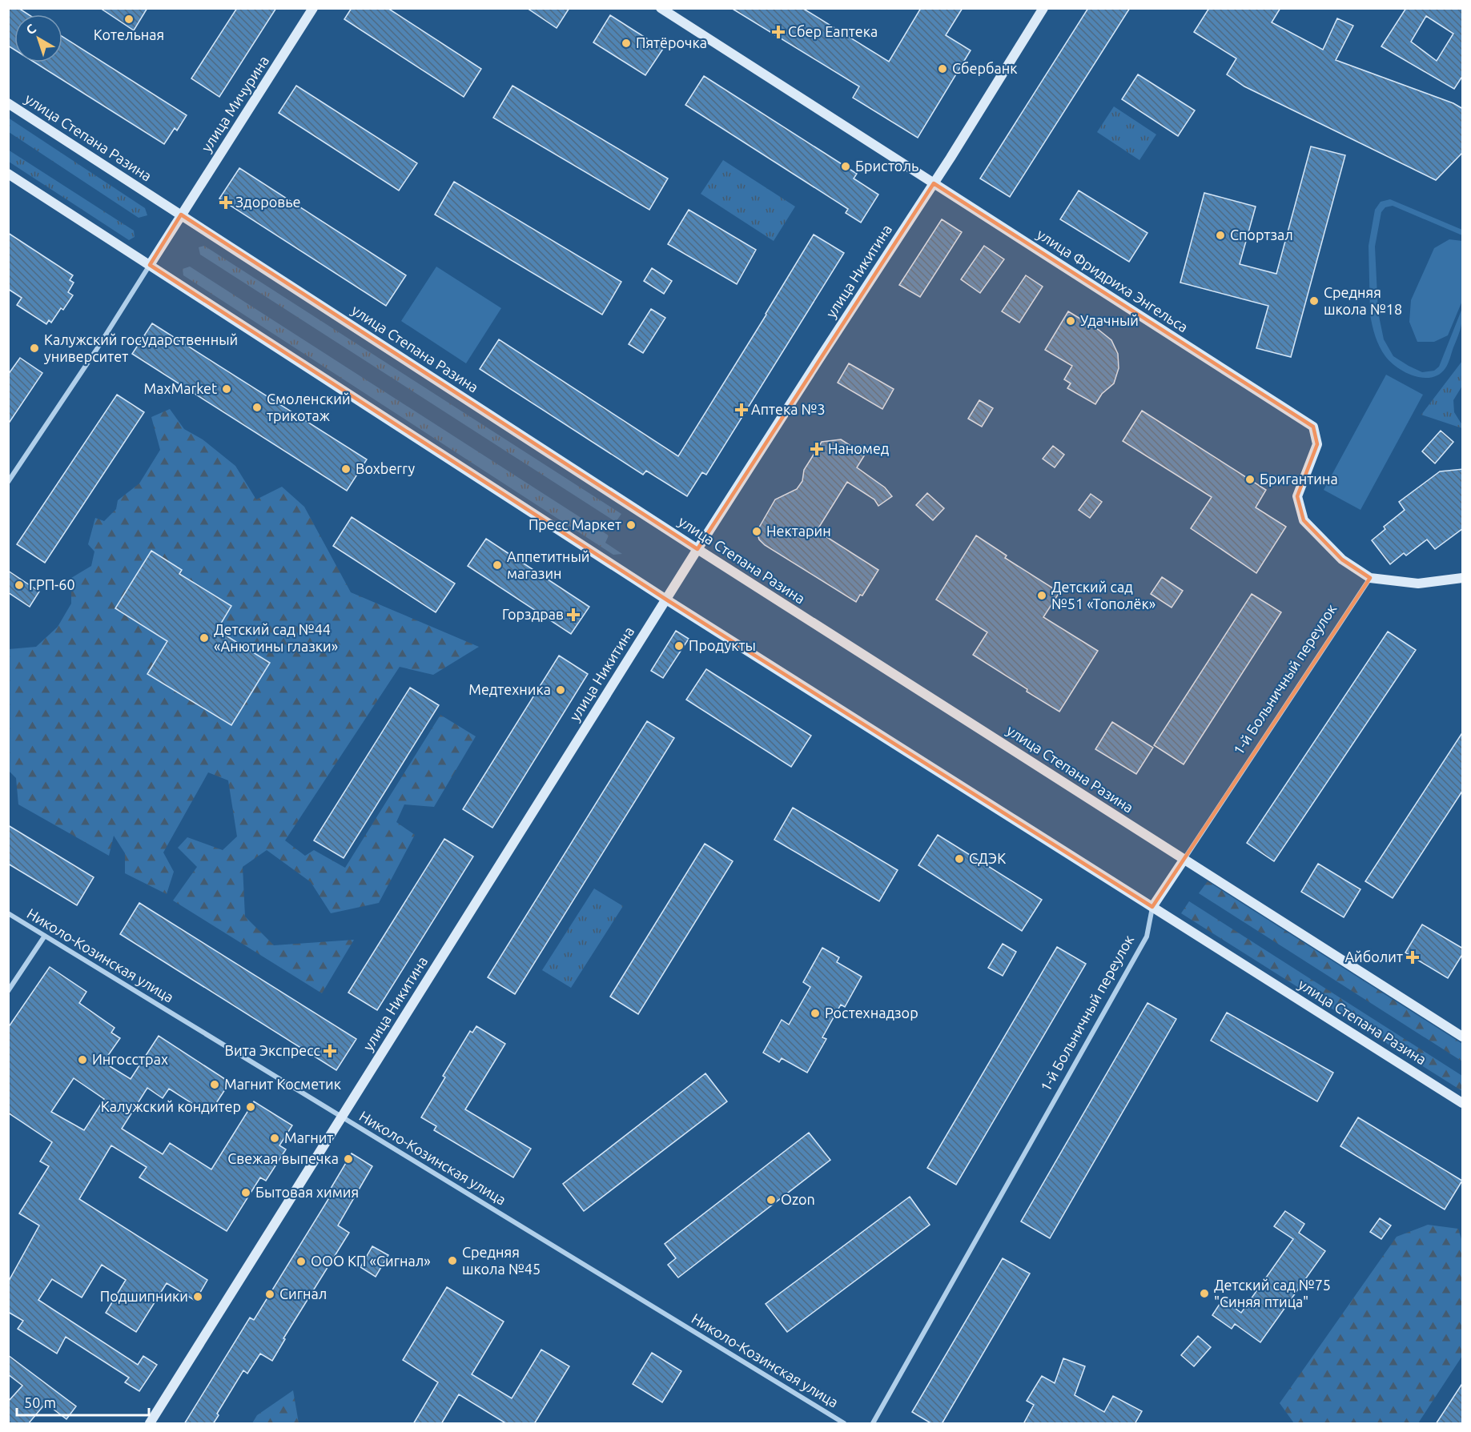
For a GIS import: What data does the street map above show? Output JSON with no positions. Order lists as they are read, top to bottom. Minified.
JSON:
{"streets":{"main road":["улица Мичурина","улица Степана Разина","улица Никитина","улица Фридриха Энгельса","1-й Больничный переулок"],"street":["Николо-Козинская улица"]},"crossings":[["улица Мичурина","улица Степана Разина"],["улица Степана Разина","улица Никитина"],["улица Степана Разина","1-й Больничный переулок"],["улица Никитина","улица Фридриха Энгельса"],["улица Никитина","Николо-Козинская улица"],["улица Фридриха Энгельса","1-й Больничный переулок"]],"places":{"other":["Котельная","Пятёрочка","Сбербанк","Бристоль","Спортзал","Средняя школа №18","Удачный","Калужский государственный университет","MaxMarket","Смоленский трикотаж","Boxberry","Бригантина","Пресс Маркет","Нектарин","Аппетитный магазин","ГРП-60","Детский сад №51 «Тополёк»","Детский сад №44 «Анютины глазки»","Продукты","Медтехника","СДЭК","Ростехнадзор","Ингосстрах","Магнит Косметик","Калужский кондитер","Магнит","Свежая выпечка","Бытовая химия","Ozon","Средняя школа №45","ООО КП «Сигнал»","Детский сад №75 \"Синяя птица\"","Сигнал","Подшипники"],"health":["Сбер Еаптека","Здоровье","Аптека №3","Наномед","Горздрав","Айболит","Вита Экспресс"]},"scale_bar":"50 m","north":"top left"}
